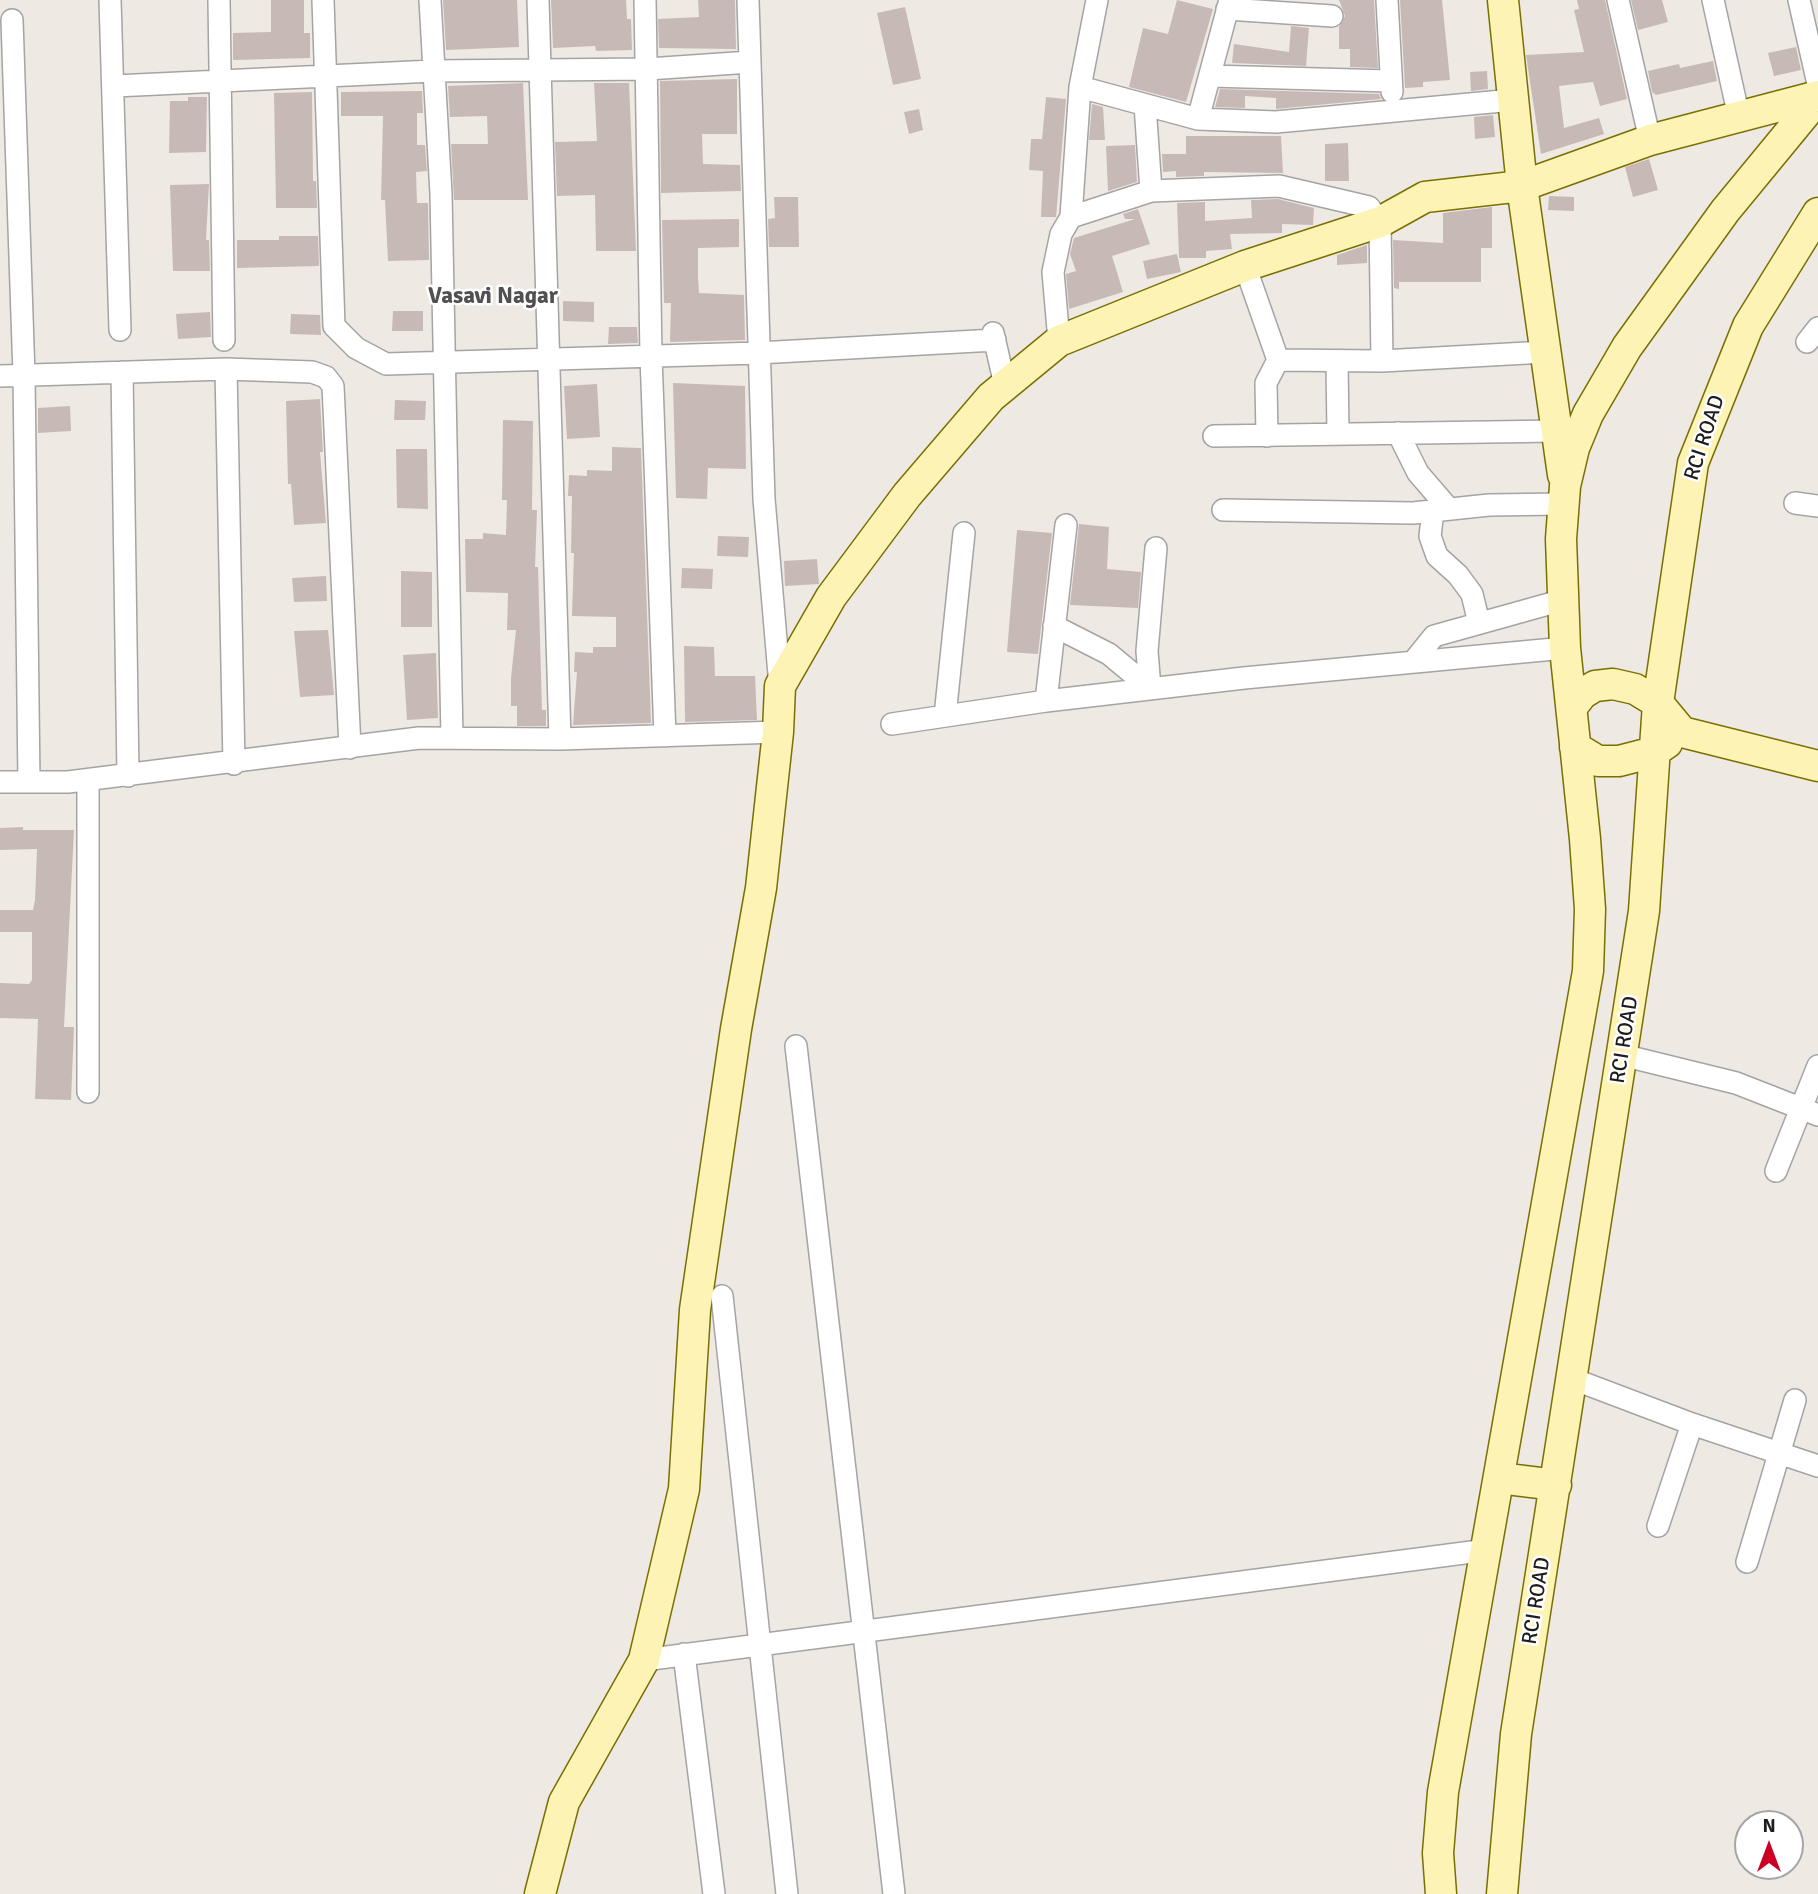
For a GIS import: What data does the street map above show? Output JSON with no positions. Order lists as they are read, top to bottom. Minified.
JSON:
{"streets":{"main road":["RCI ROAD"]},"districts":["Vasavi Nagar"],"north":"top"}
